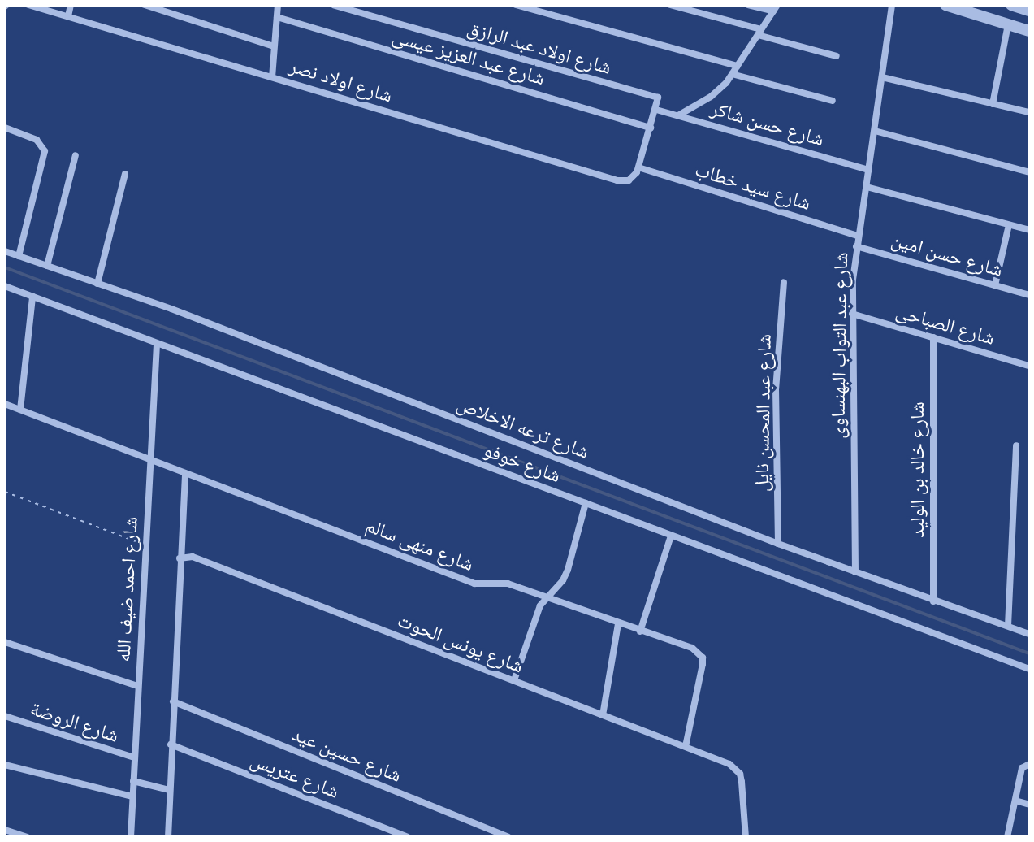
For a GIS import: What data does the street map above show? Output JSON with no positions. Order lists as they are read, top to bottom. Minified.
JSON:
{"streets":{"street":["شارع اولاد عبد الرازق","شارع عبد العزيز عيسى","شارع اولاد نصر","شارع حسن شاكر","شارع سيد خطاب","شارع حسن امين","شارع الصباحى","شارع عبد التواب البهنساوى","شارع عبد المحسن نايل","شارع ترعه الاخلاص","شارع خوفو","شارع خالد بن الوليد","شارع منهى سالم","شارع احمد ضيف الله","شارع يونس الحوت","شارع الروضة","شارع حسين عيد","شارع عتريس"]},"crossings":[["شارع اولاد عبد الرازق","شارع حسن شاكر"],["شارع اولاد نصر","شارع سيد خطاب"],["شارع حسن شاكر","شارع عبد التواب البهنساوى"],["شارع سيد خطاب","شارع عبد التواب البهنساوى"],["شارع حسن امين","شارع عبد التواب البهنساوى"],["شارع الصباحى","شارع عبد التواب البهنساوى"],["شارع الصباحى","شارع خالد بن الوليد"],["شارع عبد التواب البهنساوى","شارع ترعه الاخلاص"],["شارع عبد المحسن نايل","شارع ترعه الاخلاص"],["شارع ترعه الاخلاص","شارع خالد بن الوليد"],["شارع خوفو","شارع احمد ضيف الله"],["شارع منهى سالم","شارع احمد ضيف الله"],["شارع منهى سالم","شارع يونس الحوت"],["شارع احمد ضيف الله","شارع الروضة"]]}
